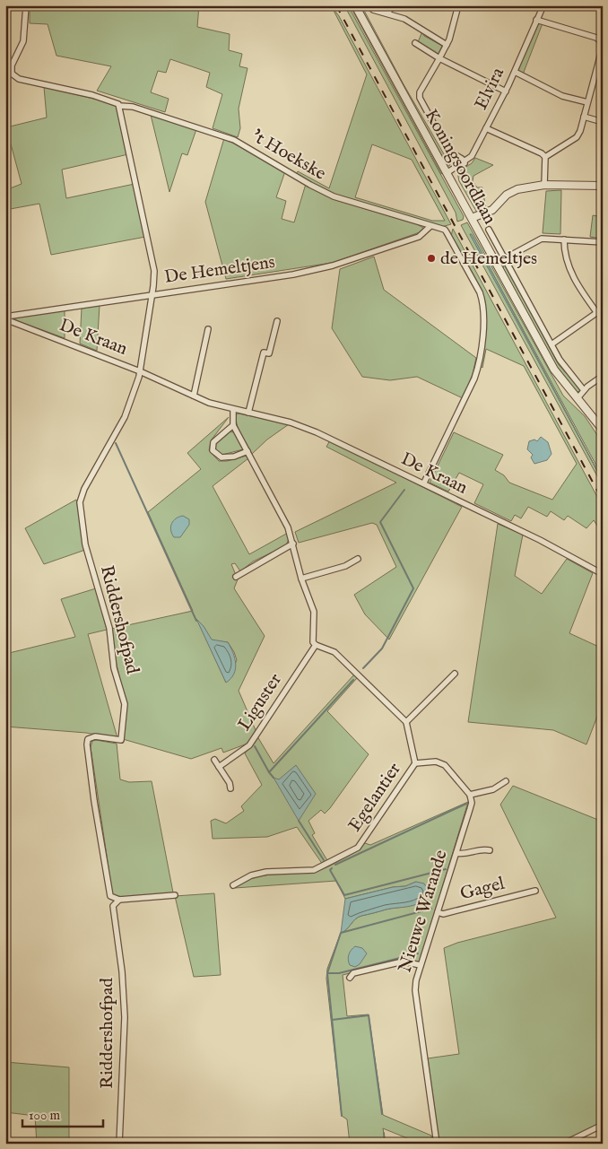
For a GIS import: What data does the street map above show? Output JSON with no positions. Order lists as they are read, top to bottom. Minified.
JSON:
{"streets":{"street":["Elvira","'t Hoekske","Koningsoordlaan","De Hemeltjens","De Kraan","Riddershofpad","Liguster","Egelantier","Gagel","Nieuwe Warande"]},"crossings":[["Elvira","Koningsoordlaan"],["'t Hoekske","De Hemeltjens"],["'t Hoekske","De Kraan"],["De Hemeltjens","De Kraan"],["De Hemeltjens","Riddershofpad"],["De Kraan","Riddershofpad"],["Gagel","Nieuwe Warande"]],"places":["de Hemeltjes"],"scale_bar":"100 m"}
